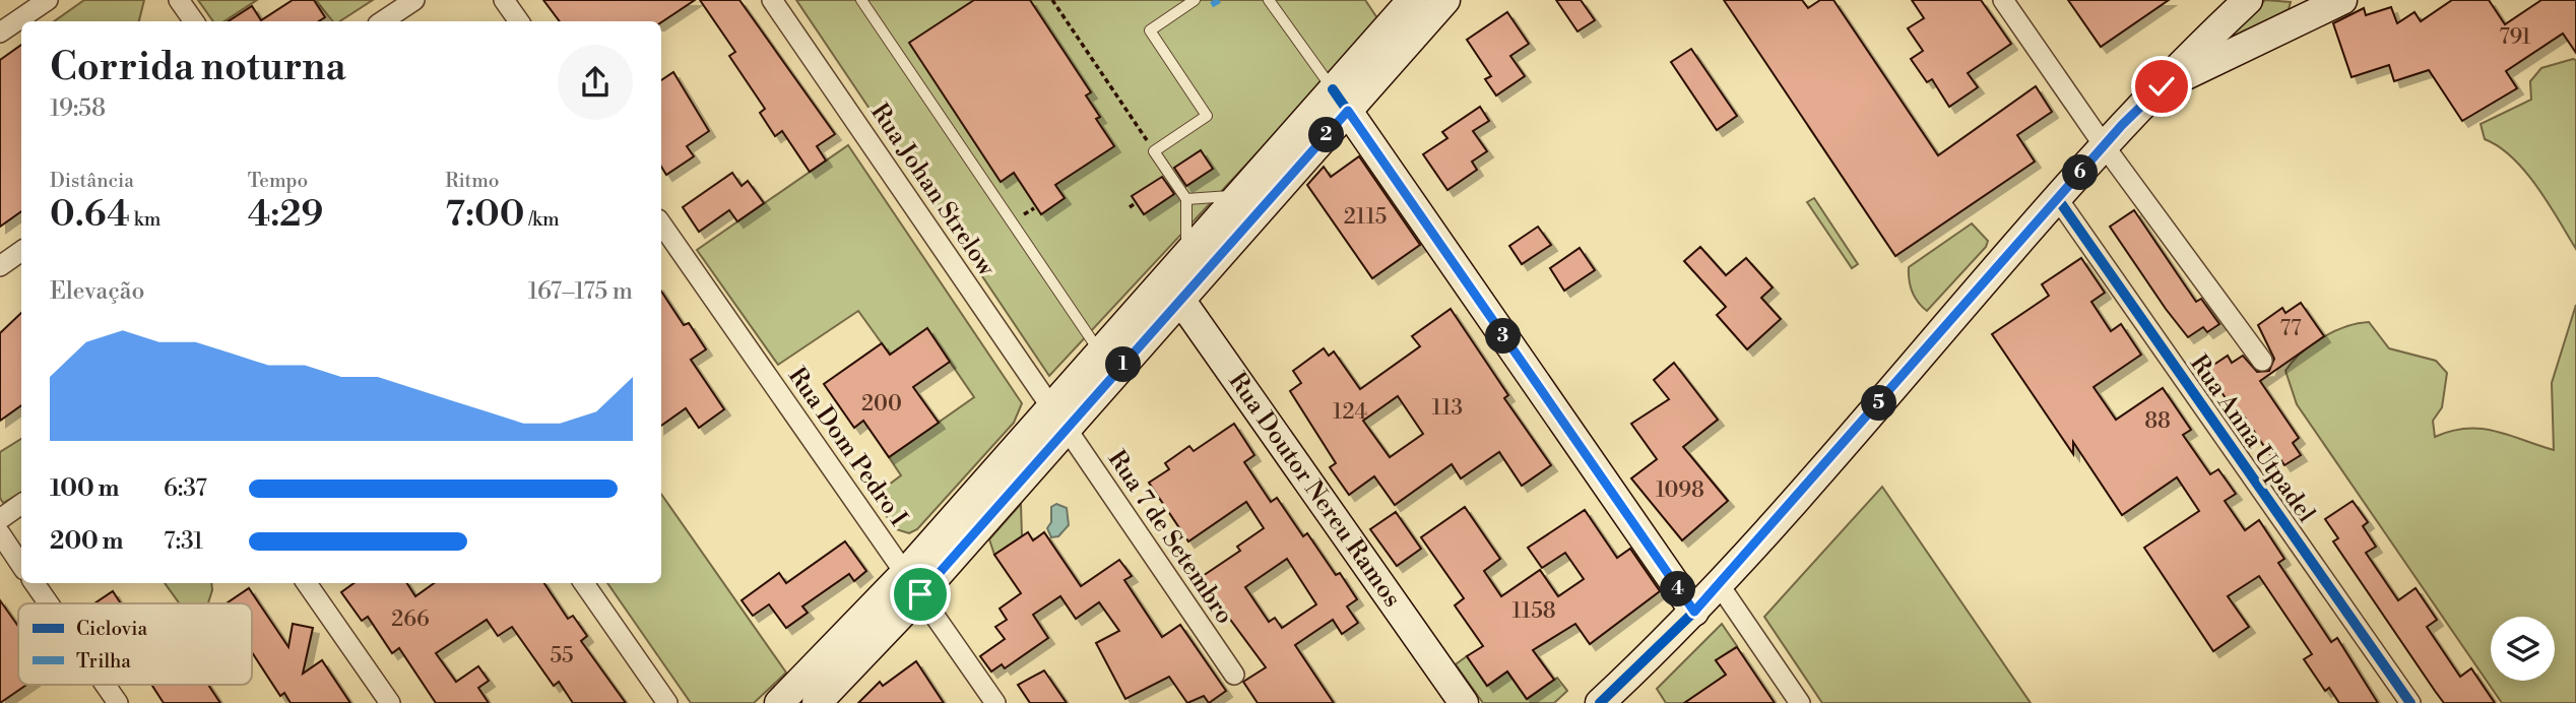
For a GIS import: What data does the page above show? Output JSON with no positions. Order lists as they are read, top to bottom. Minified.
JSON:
{"streets":{"main road":["Rua Doutor Nereu Ramos"],"street":["Rua Johan Strelow","Rua Anna Utpadel","Rua Dom Pedro I","Rua 7 de Setembro"]},"crossings":[["Rua Johan Strelow","Rua 7 de Setembro"]],"house_numbers":["791","2115","77","200","113","124","88","1098","1158","266","55"],"legend":["Ciclovia","Trilha"],"page":{"heading":["Corrida noturna","19:58"],"pins":["2","6","3","1","5","4"],"stats":[["Distância","0.64 km"],["Tempo","4:29"],["Ritmo","7:00 /km"]],"chart":["Elevação","167–175 m"],"list":[{"name":"100 m","note":"6:37"},{"name":"200 m","note":"7:31"}]}}
